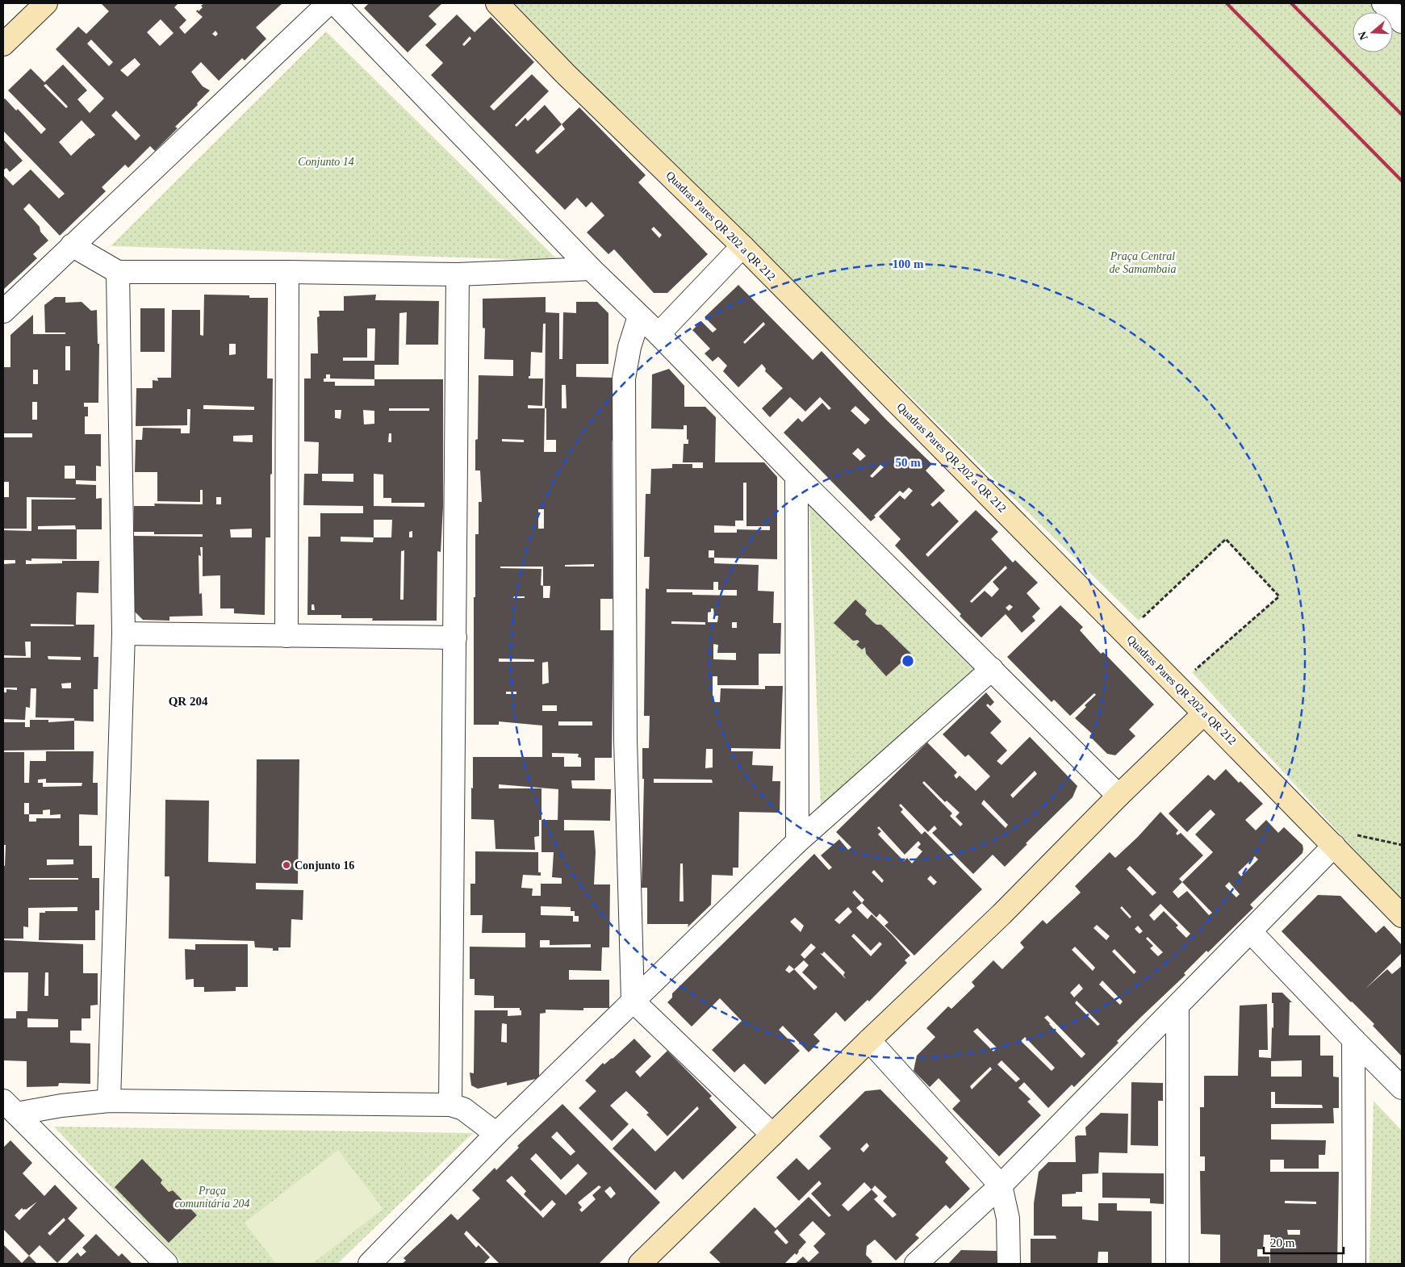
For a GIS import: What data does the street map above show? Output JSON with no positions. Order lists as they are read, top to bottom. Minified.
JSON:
{"streets":{"street":["Quadras Pares QR 202 a QR 212"]},"districts":["QR 204"],"parks":["Conjunto 14","Praça Central de Samambaia","Praça comunitária 204"],"places":["Conjunto 16"],"scale_bar":"20 m","north":"left","rings":["100 m","50 m"]}
